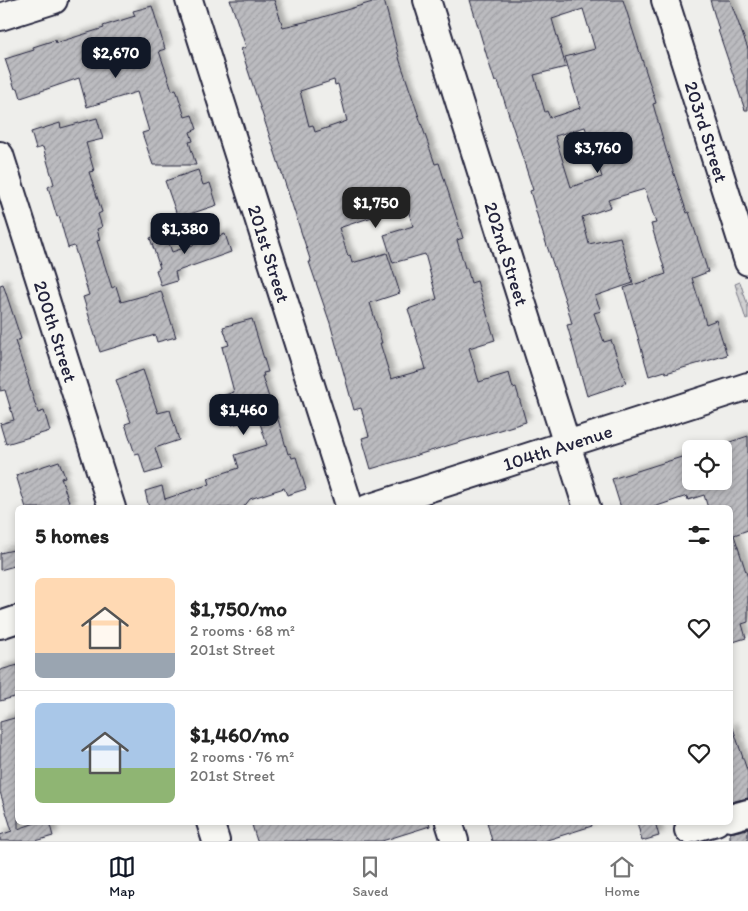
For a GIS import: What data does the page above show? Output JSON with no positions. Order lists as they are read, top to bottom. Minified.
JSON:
{"streets":{"street":["203rd Street","201st Street","202nd Street","200th Street","104th Avenue"]},"crossings":[["202nd Street","104th Avenue"]],"page":{"price":["$2,670","$3,760","$1,750","$1,380","$1,460"],"heading":"5 homes","list":[{"name":"$1,750/mo","note":"2 rooms · 68 m² · 201st Street"},{"name":"$1,460/mo","note":"2 rooms · 76 m² · 201st Street"}],"tabs":["Map","Saved","Home"]}}
